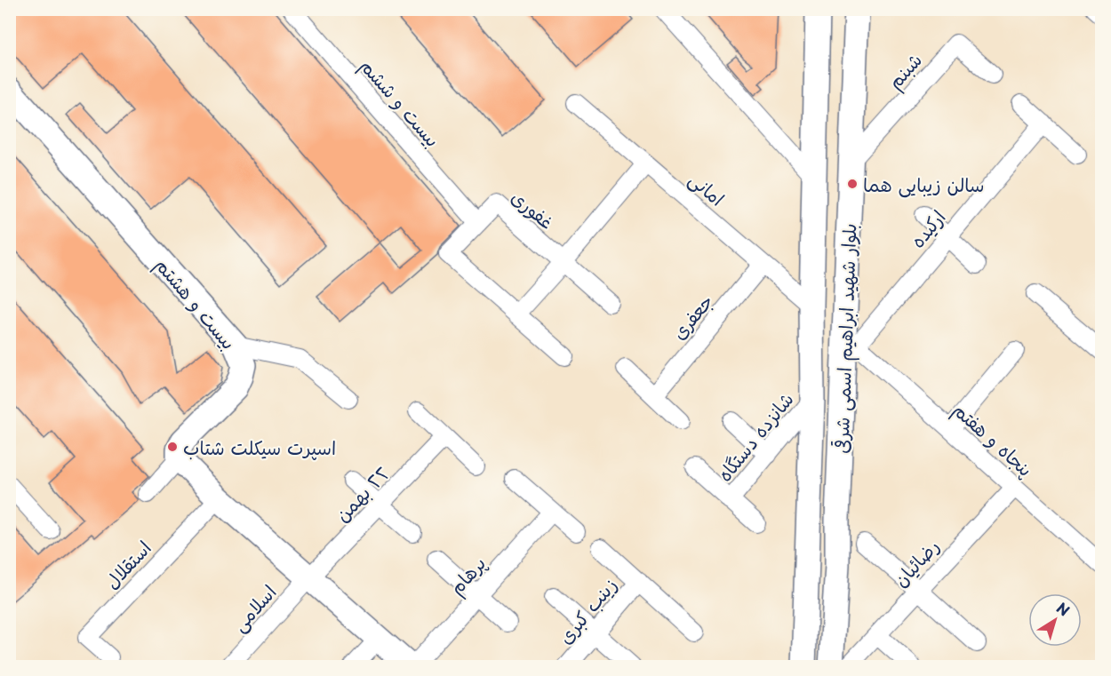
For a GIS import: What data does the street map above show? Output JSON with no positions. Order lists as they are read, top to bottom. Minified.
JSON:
{"streets":{"main road":["بیست و هشتم","بلوار شهید ابراهیم اسمی شرقی"],"street":["شبنم","بیست و ششم","امانی","غفوری","ارکیده","جعفری","شانزده دستگاه","پنجاه و هفتم","٢٢ بهمن","رضائیان","استقلال","پرهام","اسلامی","زینب کبری"]},"crossings":[["شبنم","بلوار شهید ابراهیم اسمی شرقی"],["بیست و ششم","غفوری"],["امانی","جعفری"],["امانی","بلوار شهید ابراهیم اسمی شرقی"],["ارکیده","بلوار شهید ابراهیم اسمی شرقی"],["ارکیده","پنجاه و هفتم"],["بلوار شهید ابراهیم اسمی شرقی","شانزده دستگاه"],["بلوار شهید ابراهیم اسمی شرقی","پنجاه و هفتم"],["پنجاه و هفتم","رضائیان"],["٢٢ بهمن","اسلامی"]],"places":["سالن زیبایی هما","اسپرت سیکلت شتاب"],"north":"top right"}
